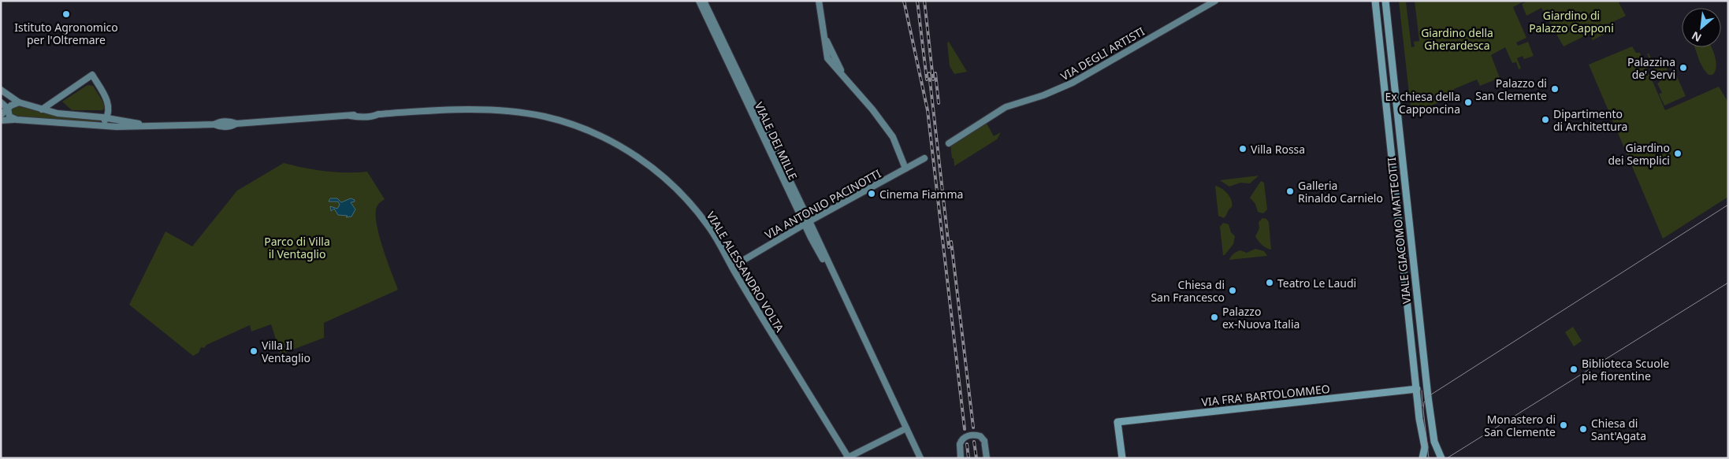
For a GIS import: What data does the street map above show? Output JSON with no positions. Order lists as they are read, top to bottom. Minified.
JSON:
{"streets":{"main road":["VIA DEGLI ARTISTI","VIALE DEI MILLE","VIA ANTONIO PACINOTTI","VIALE GIACOMO MATTEOTTI","VIALE ALESSANDRO VOLTA","VIA FRA' BARTOLOMMEO"]},"crossings":[["VIALE DEI MILLE","VIA ANTONIO PACINOTTI"],["VIA ANTONIO PACINOTTI","VIALE ALESSANDRO VOLTA"],["VIALE GIACOMO MATTEOTTI","VIA FRA' BARTOLOMMEO"]],"parks":["Giardino di Palazzo Capponi","Giardino della Gherardesca","Parco di Villa il Ventaglio"],"places":["Istituto Agronomico per l'Oltremare","Palazzina de' Servi","Palazzo di San Clemente","Ex chiesa della Capponcina","Dipartimento di Architettura","Villa Rossa","Giardino dei Semplici","Galleria Rinaldo Carnielo","Cinema Fiamma","Teatro Le Laudi","Chiesa di San Francesco","Palazzo ex-Nuova Italia","Villa Il Ventaglio","Biblioteca Scuole pie fiorentine","Monastero di San Clemente","Chiesa di Sant'Agata"],"north":"bottom left"}
